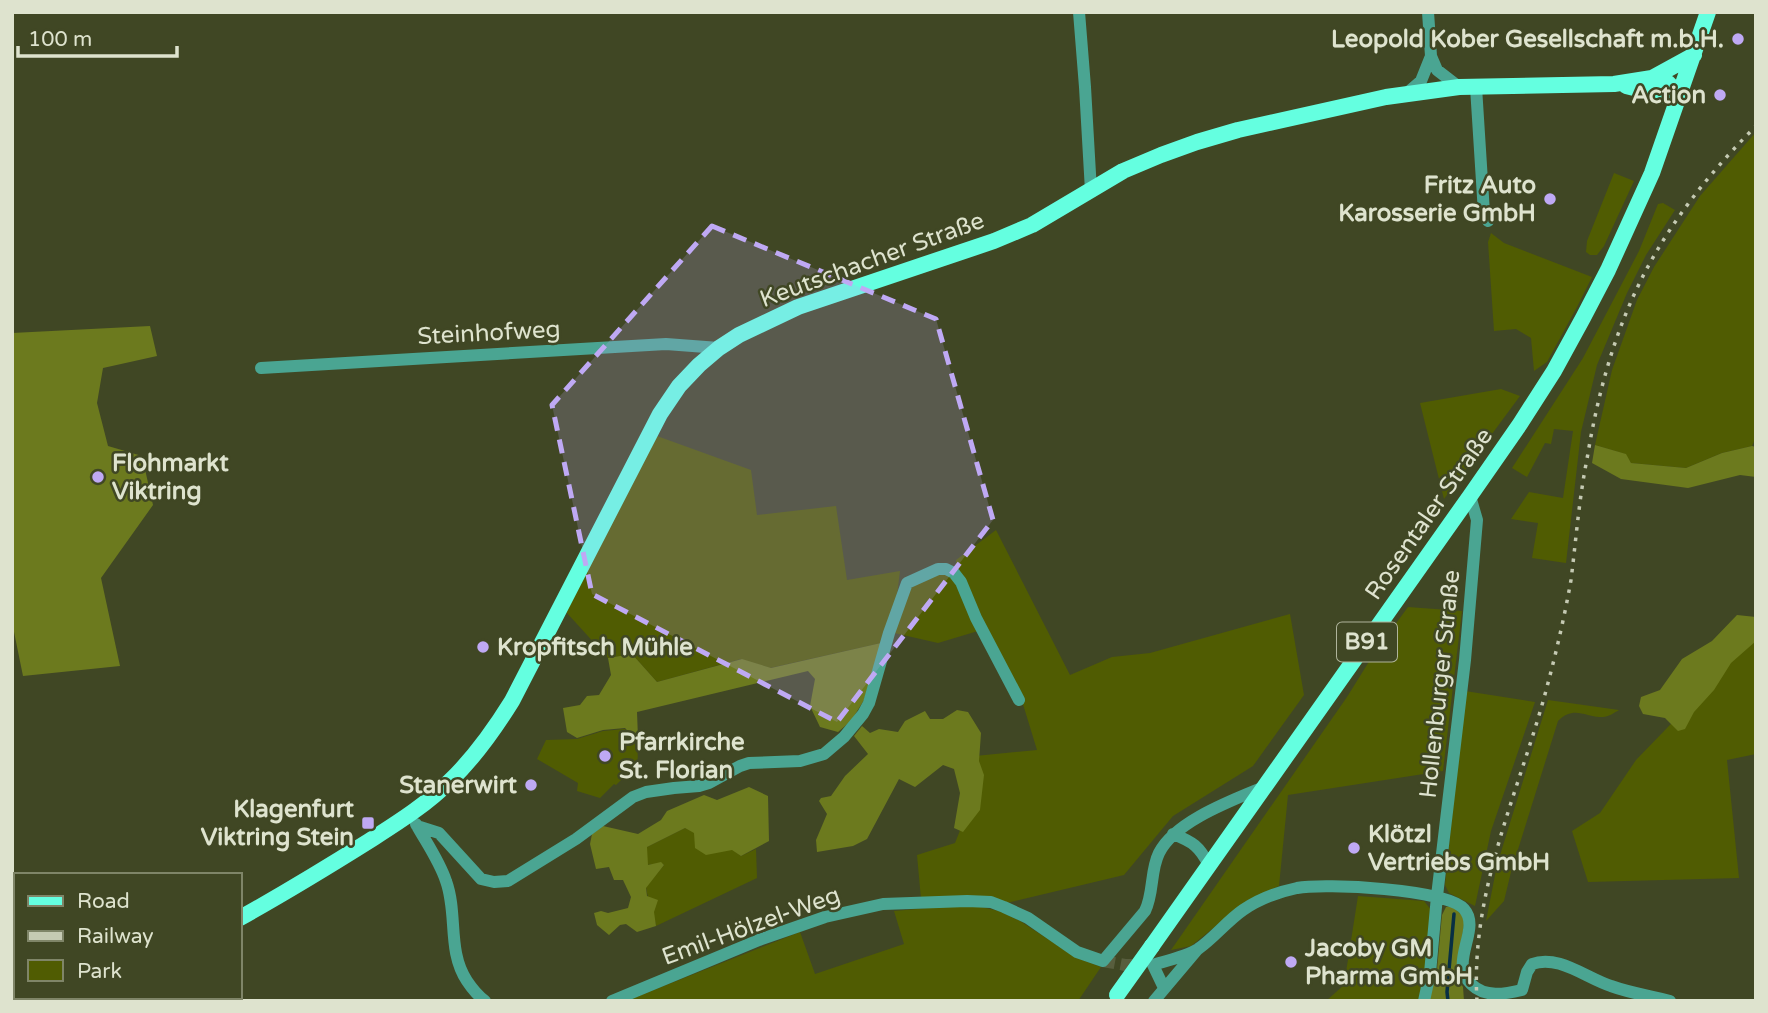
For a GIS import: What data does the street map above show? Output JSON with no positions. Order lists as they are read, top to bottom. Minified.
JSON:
{"streets":{"main road":["Keutschacher Straße","Rosentaler Straße","B91"],"street":["Steinhofweg","Hollenburger Straße","Emil-Hölzel-Weg"]},"crossings":[["Keutschacher Straße","Steinhofweg"],["Rosentaler Straße","Hollenburger Straße"],["Rosentaler Straße","Emil-Hölzel-Weg"]],"places":{"other":["Leopold Kober Gesellschaft m.b.H.","Action","Fritz Auto Karosserie GmbH","Flohmarkt Viktring","Kropfitsch Mühle","Pfarrkirche St. Florian","Stanerwirt","Klötzl Vertriebs GmbH","Jacoby GM Pharma GmbH"],"transit":["Klagenfurt Viktring Stein"]},"legend":["Road","Railway","Park"],"scale_bar":"100 m"}
